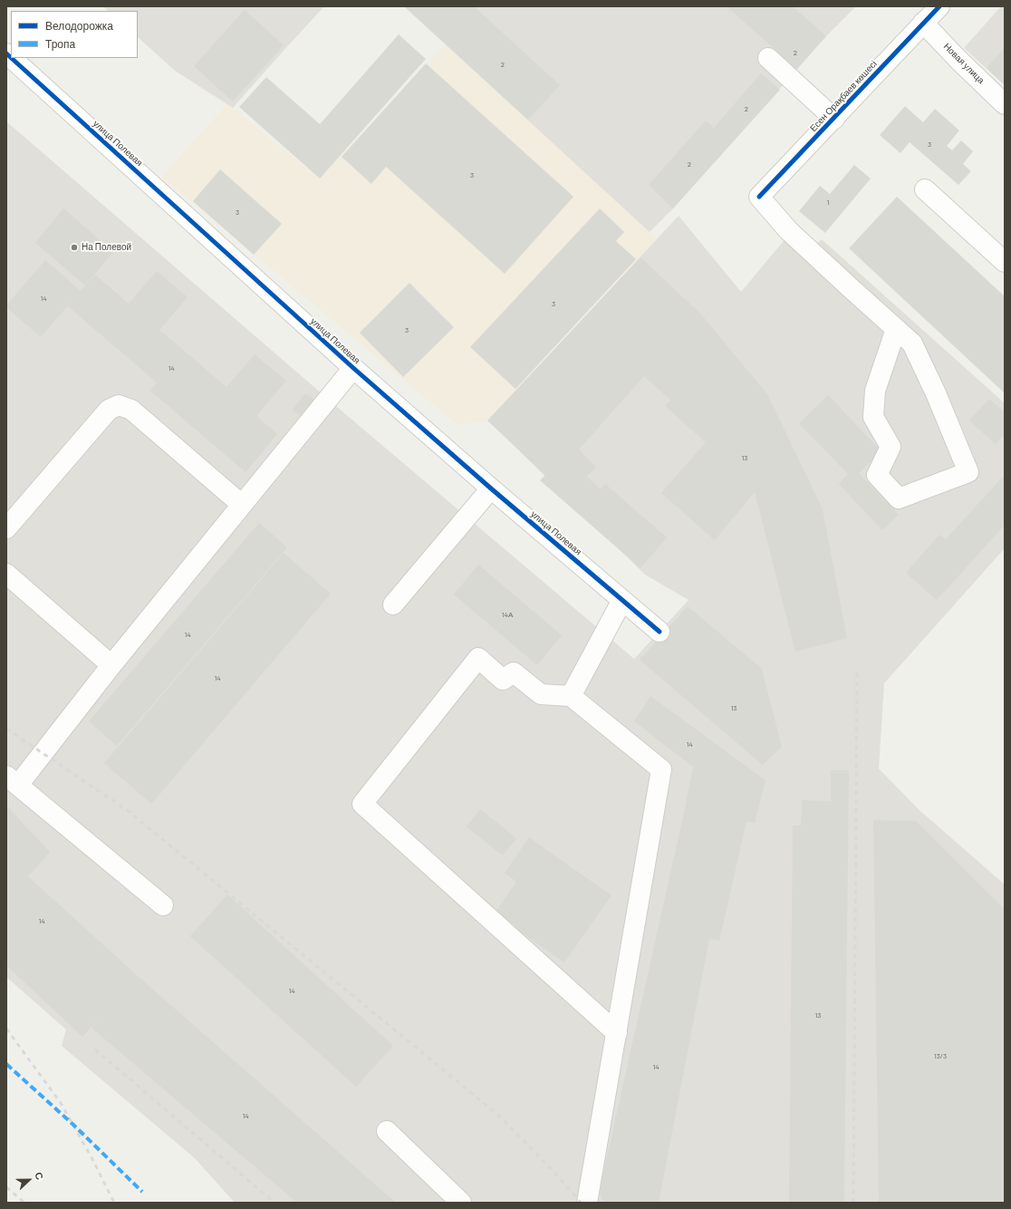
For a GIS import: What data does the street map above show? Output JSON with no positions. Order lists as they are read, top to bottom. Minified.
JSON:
{"streets":{"street":["Новая улица","Есен Орақбаев көшесі","улица Полевая"]},"crossings":[["Новая улица","Есен Орақбаев көшесі"]],"places":["На Полевой"],"house_numbers":["2","2","2","3","2","3","1","3","14","3","3","14","13","14А","14","14","13","14","14","14","13","13/3","14","14"],"legend":["Велодорожка","Тропа"],"north":"right"}
